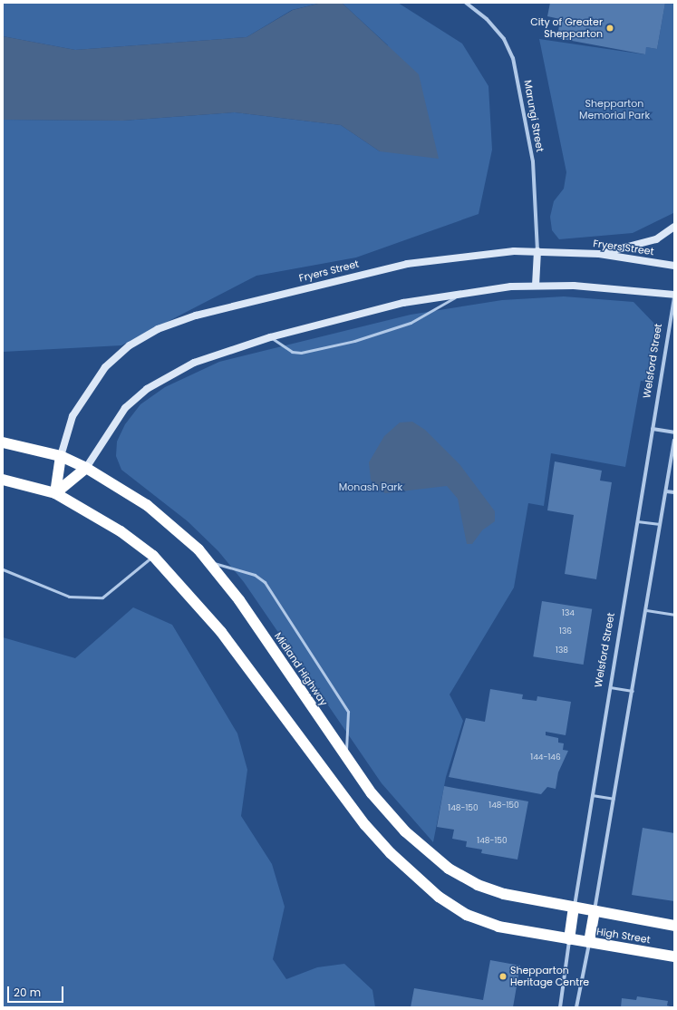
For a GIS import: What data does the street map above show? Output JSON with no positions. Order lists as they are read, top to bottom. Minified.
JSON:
{"streets":{"highway":["Welsford Street","Midland Highway","High Street"],"street":["Marungi Street","Fryers Street"]},"crossings":[["Marungi Street","Fryers Street"],["Fryers Street","Midland Highway"],["Welsford Street","Midland Highway"],["Welsford Street","High Street"],["Midland Highway","High Street"]],"parks":["Shepparton Memorial Park","Monash Park"],"places":["City of Greater Shepparton","Shepparton Heritage Centre"],"house_numbers":["134","136","138","144-146","148-150","148-150","148-150"],"scale_bar":"20 m"}
